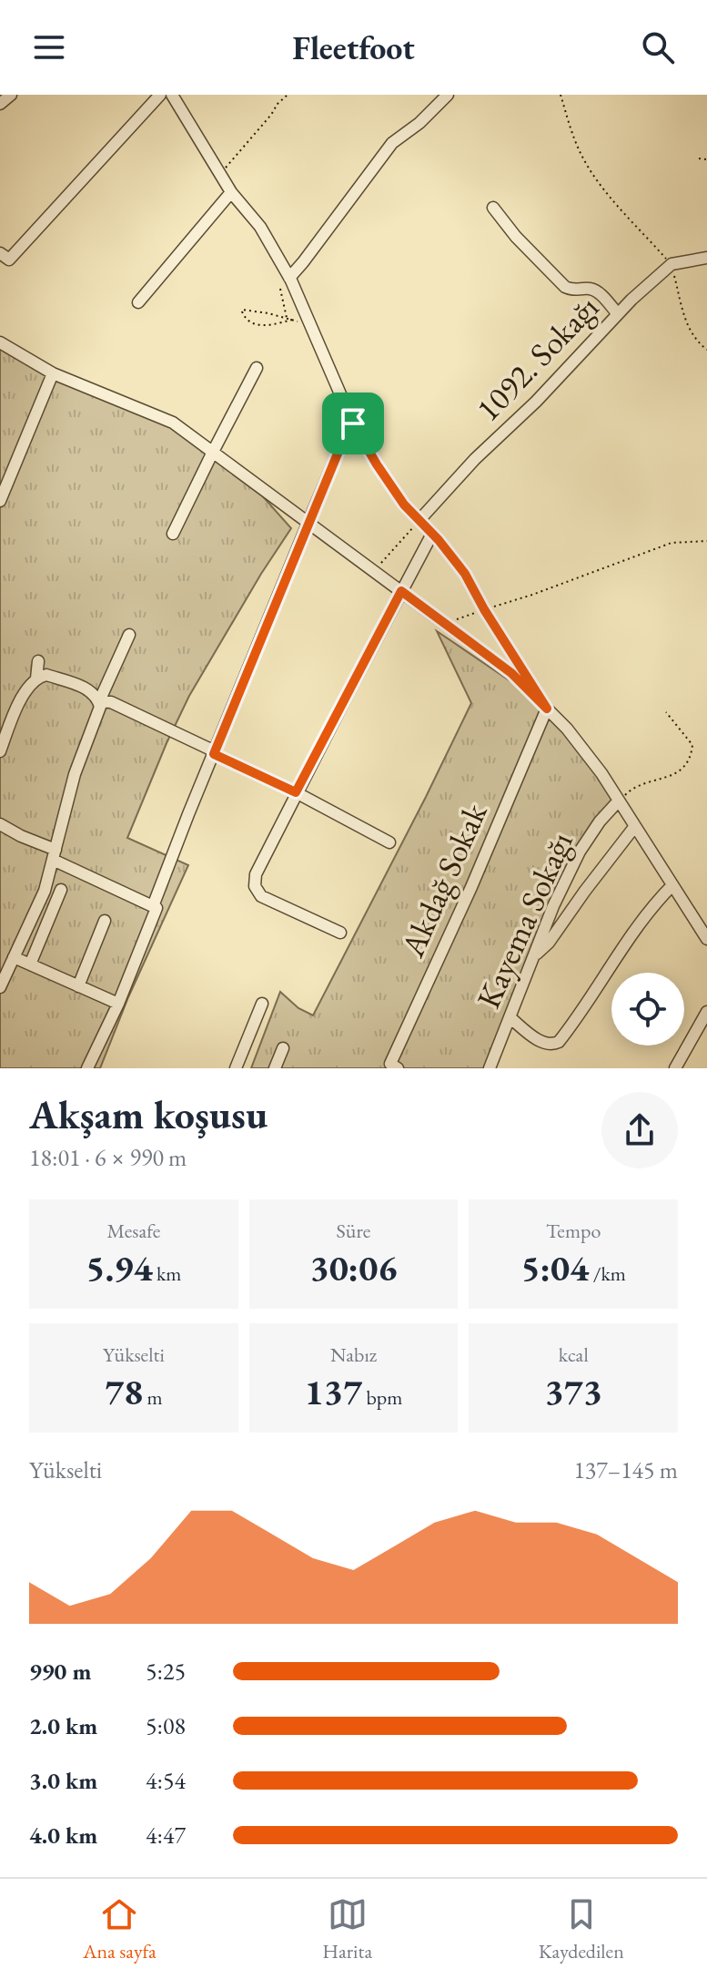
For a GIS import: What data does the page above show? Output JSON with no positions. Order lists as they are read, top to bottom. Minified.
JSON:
{"streets":{"street":["1092. Sokağı","Akdağ Sokak","Kayema Sokağı"]},"page":{"header":"Fleetfoot","heading":["Akşam koşusu","18:01 · 6 × 990 m"],"stats":[["Mesafe","5.94 km"],["Süre","30:06"],["Tempo","5:04 /km"],["Yükselti","78 m"],["Nabız","137 bpm"],["kcal","373"]],"chart":["Yükselti","137–145 m"],"list":[{"name":"990 m","note":"5:25"},{"name":"2.0 km","note":"5:08"},{"name":"3.0 km","note":"4:54"},{"name":"4.0 km","note":"4:47"}],"tabs":["Ana sayfa","Harita","Kaydedilen"]}}
